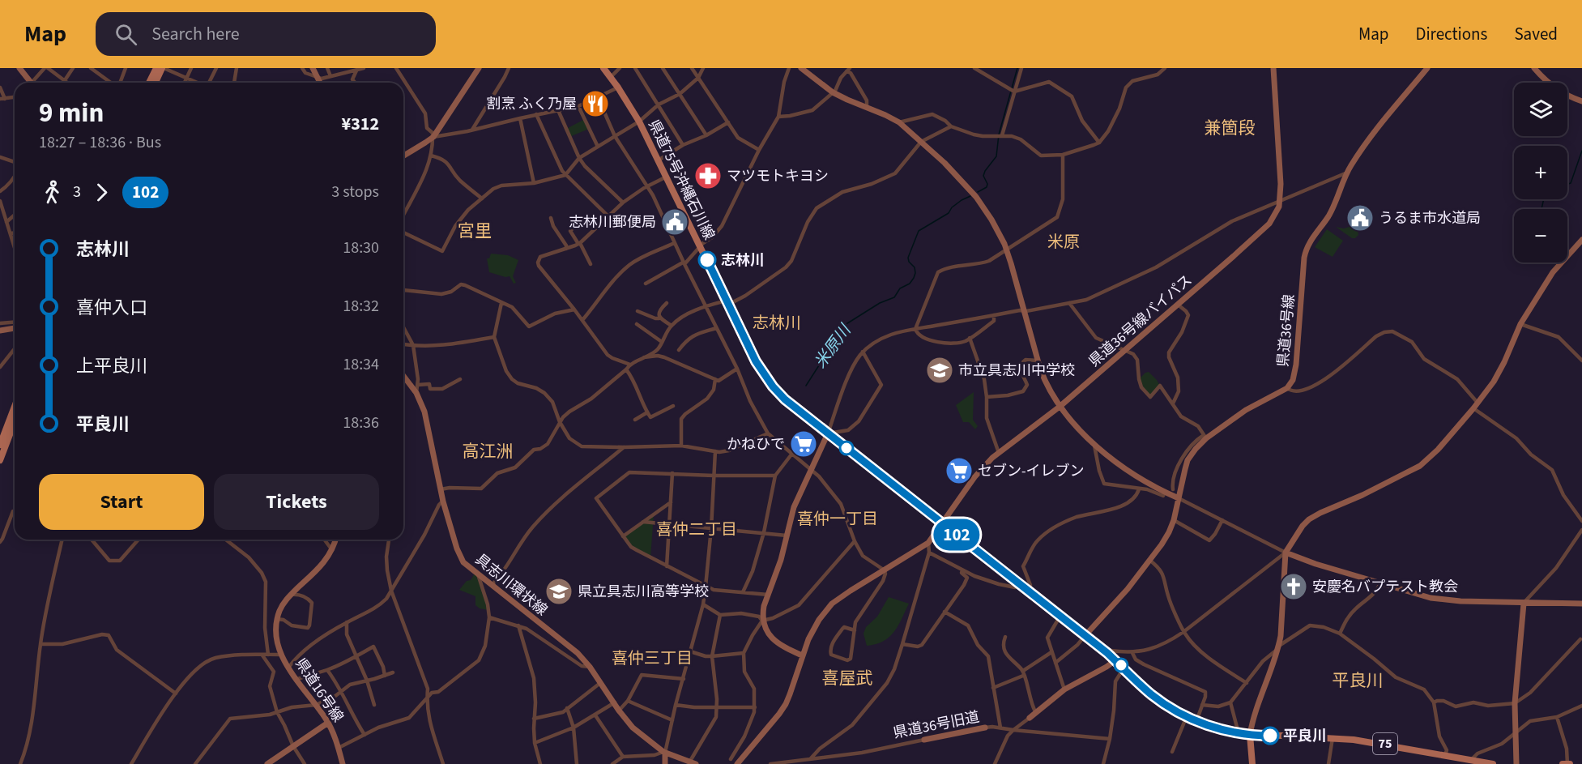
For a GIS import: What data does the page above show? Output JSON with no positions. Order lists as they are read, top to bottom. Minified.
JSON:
{"streets":{"main road":["県道75号沖縄石川線","県道36号線バイパス","県道36号線","具志川環状線","県道16号線","県道36号旧道","75"]},"crossings":[["県道75号沖縄石川線","県道36号線バイパス"],["県道75号沖縄石川線","県道36号線"]],"districts":["兼箇段","宮里","米原","志林川","高江洲","喜仲一丁目","喜仲二丁目","喜仲三丁目","喜屋武","平良川"],"water":["米原川"],"places":{"restaurant":["割烹 ふく乃屋"],"pharmacy":["マツモトキヨシ"],"public building":["うるま市水道局","志林川郵便局"],"other":["志林川","平良川"],"school or university":["市立具志川中学校","県立具志川高等学校"],"supermarket":["かねひで","セブン-イレブン"],"church":["安慶名バプテスト教会"]},"lines":["bus line 102"],"page":{"header":"Map","search":"Search here","nav":["Map","Directions","Saved"],"on_map":"102","map_buttons":["+","−"],"heading":["9 min","18:27 – 18:36 · Bus","¥312"],"legs":["3","102","3 stops"],"list":[{"name":"志林川","value":"18:30"},{"name":"喜仲入口","value":"18:32"},{"name":"上平良川","value":"18:34"},{"name":"平良川","value":"18:36"}],"buttons":["Start","Tickets"]}}
